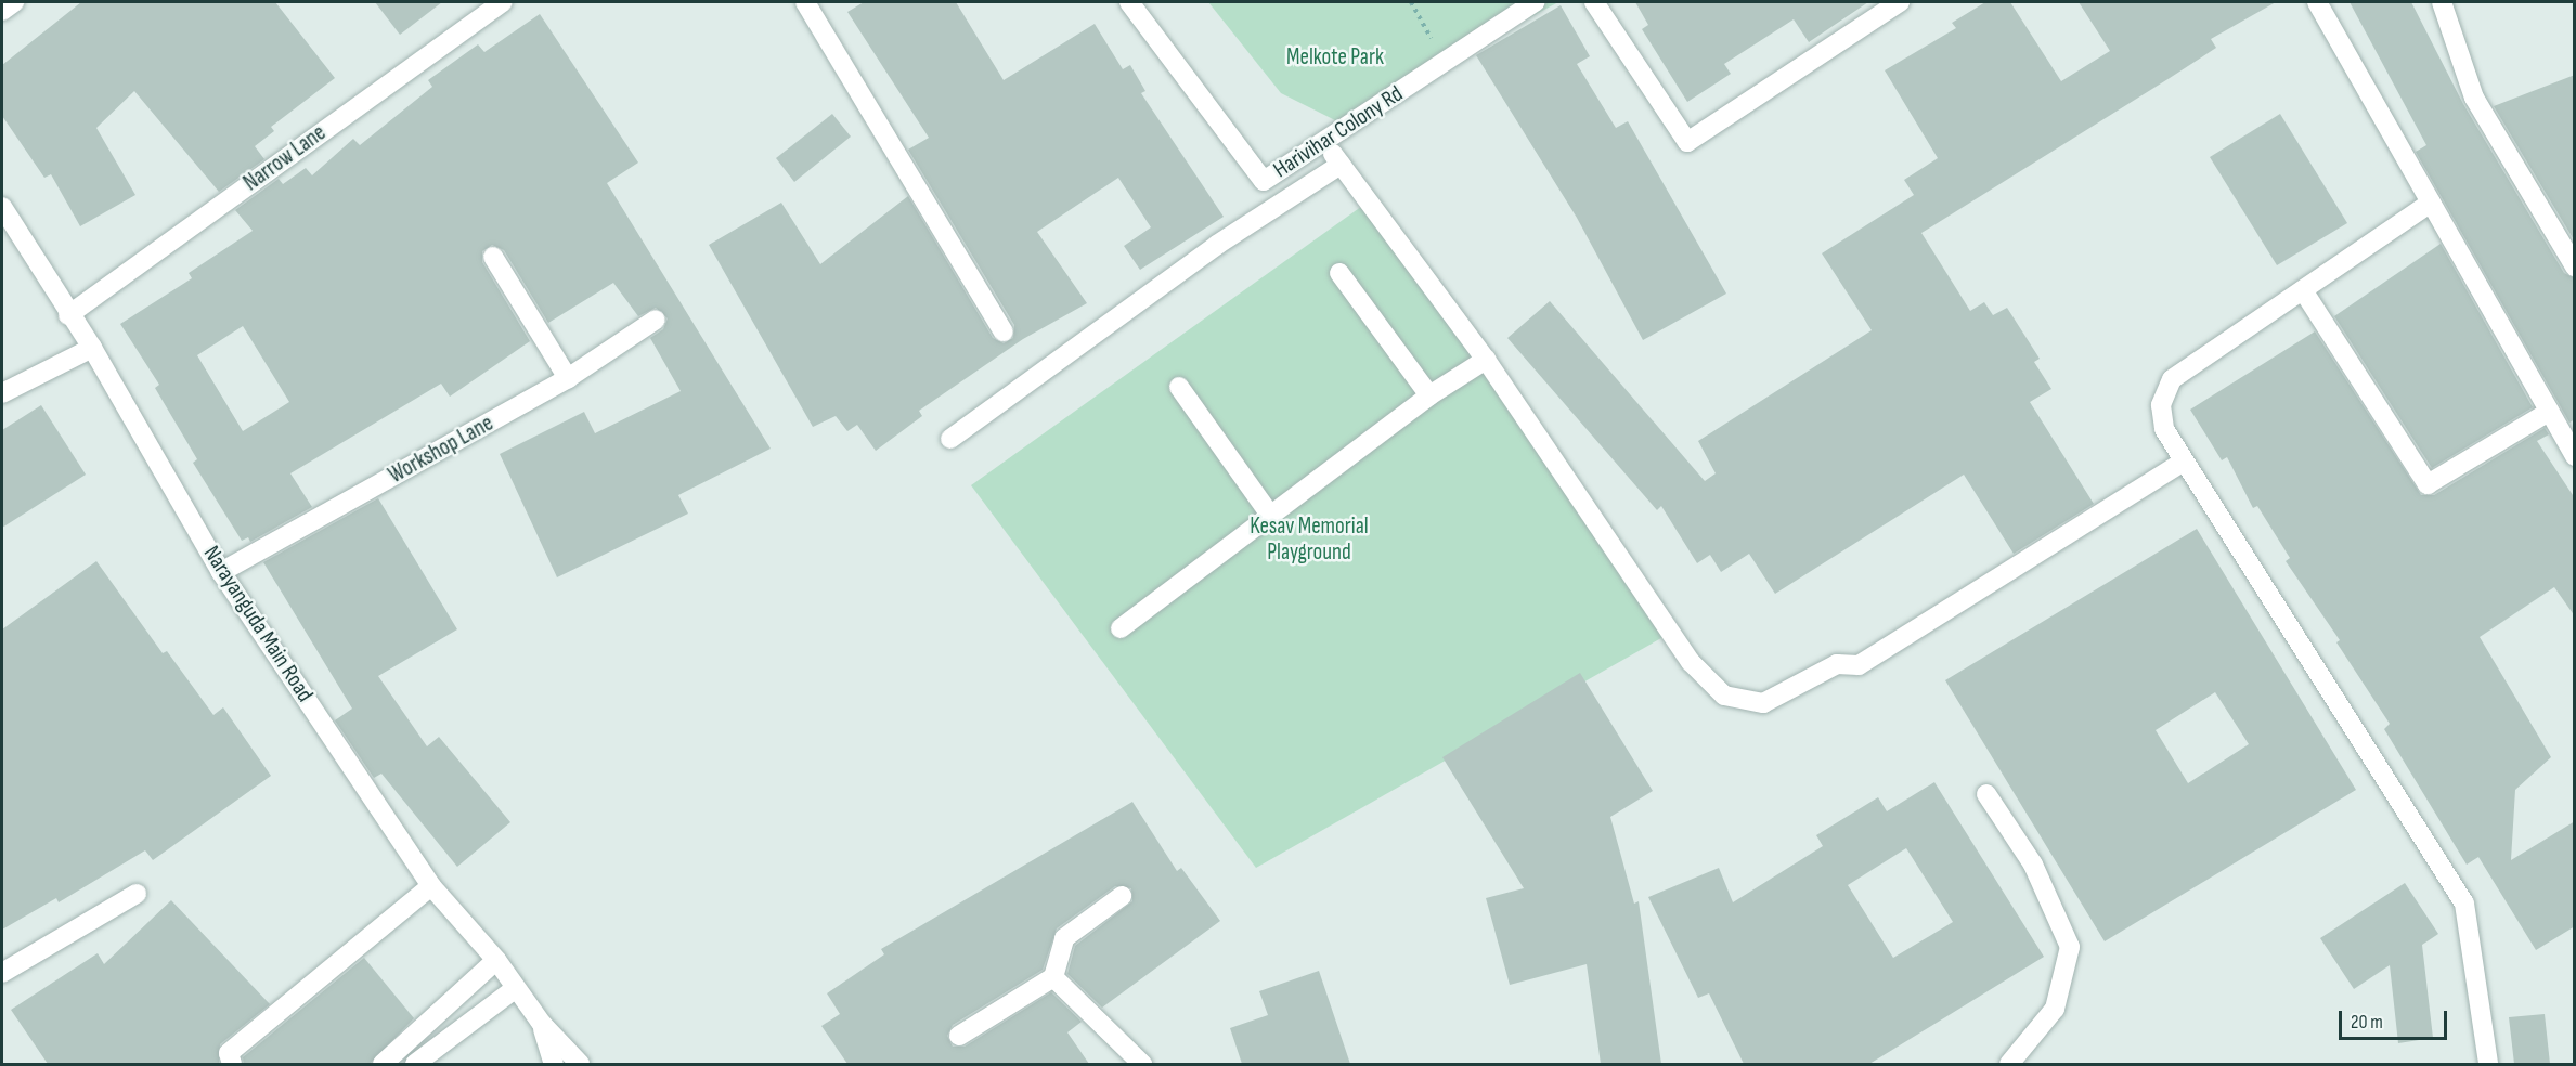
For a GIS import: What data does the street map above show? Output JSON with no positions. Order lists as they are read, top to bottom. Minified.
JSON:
{"streets":{"street":["Harivihar Colony Rd","Narrow Lane","Workshop Lane","Narayanguda Main Road"]},"crossings":[["Narrow Lane","Narayanguda Main Road"],["Workshop Lane","Narayanguda Main Road"]],"parks":["Melkote Park","Kesav Memorial Playground"],"scale_bar":"20 m"}
